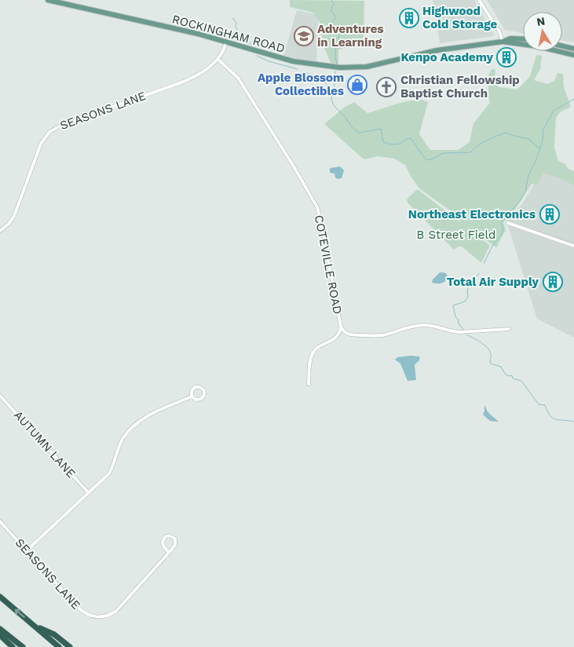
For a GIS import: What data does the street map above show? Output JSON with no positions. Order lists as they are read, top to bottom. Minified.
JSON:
{"streets":{"main road":["ROCKINGHAM ROAD"],"street":["SEASONS LANE","COTEVILLE ROAD","AUTUMN LANE"]},"crossings":[["ROCKINGHAM ROAD","SEASONS LANE"],["SEASONS LANE","COTEVILLE ROAD"]],"parks":["B Street Field"],"places":{"building":["Highwood Cold Storage","Kenpo Academy","Northeast Electronics","Total Air Supply"],"school or university":["Adventures in Learning"],"shop":["Apple Blossom Collectibles"],"church":["Christian Fellowship Baptist Church"]},"north":"top"}
